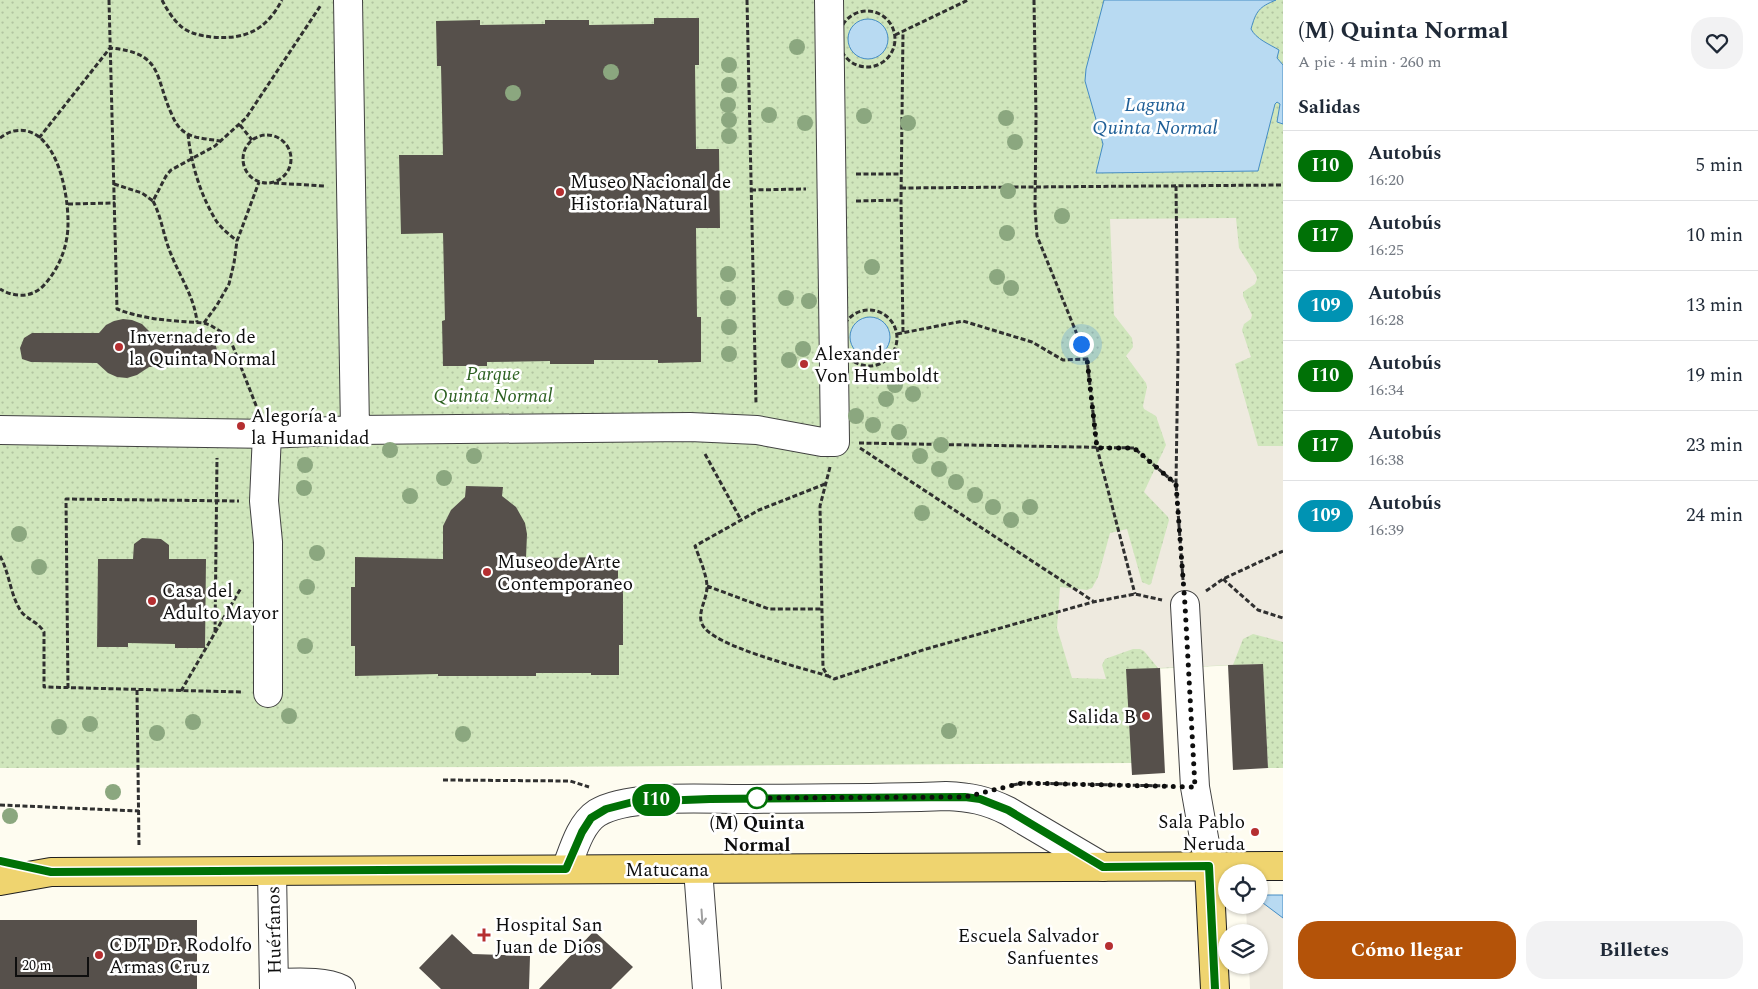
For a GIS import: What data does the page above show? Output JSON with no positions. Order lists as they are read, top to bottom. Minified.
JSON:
{"streets":{"main road":["Matucana"],"street":["Huérfanos"]},"crossings":[["Matucana","Huérfanos"]],"water":["Laguna Quinta Normal"],"parks":["Parque Quinta Normal"],"places":{"other":["Museo Nacional de Historia Natural","Invernadero de la Quinta Normal","Alexander Von Humboldt","Alegoría a la Humanidad","Museo de Arte Contemporaneo","Casa del Adulto Mayor","Salida B","(M) Quinta Normal","Sala Pablo Neruda","Escuela Salvador Sanfuentes","CDT Dr. Rodolfo Armas Cruz"],"health":["Hospital San Juan de Dios"]},"lines":["bus line I10"],"scale_bar":"20 m","page":{"on_map":"I10","heading":[["(M) Quinta Normal","A pie · 4 min · 260 m"],"Salidas"],"list":[{"mark":"I10","name":"Autobús","note":"16:20","value":"5 min"},{"mark":"I17","name":"Autobús","note":"16:25","value":"10 min"},{"mark":"109","name":"Autobús","note":"16:28","value":"13 min"},{"mark":"I10","name":"Autobús","note":"16:34","value":"19 min"},{"mark":"I17","name":"Autobús","note":"16:38","value":"23 min"},{"mark":"109","name":"Autobús","note":"16:39","value":"24 min"}],"buttons":["Cómo llegar","Billetes"],"scale":"20 m"}}
